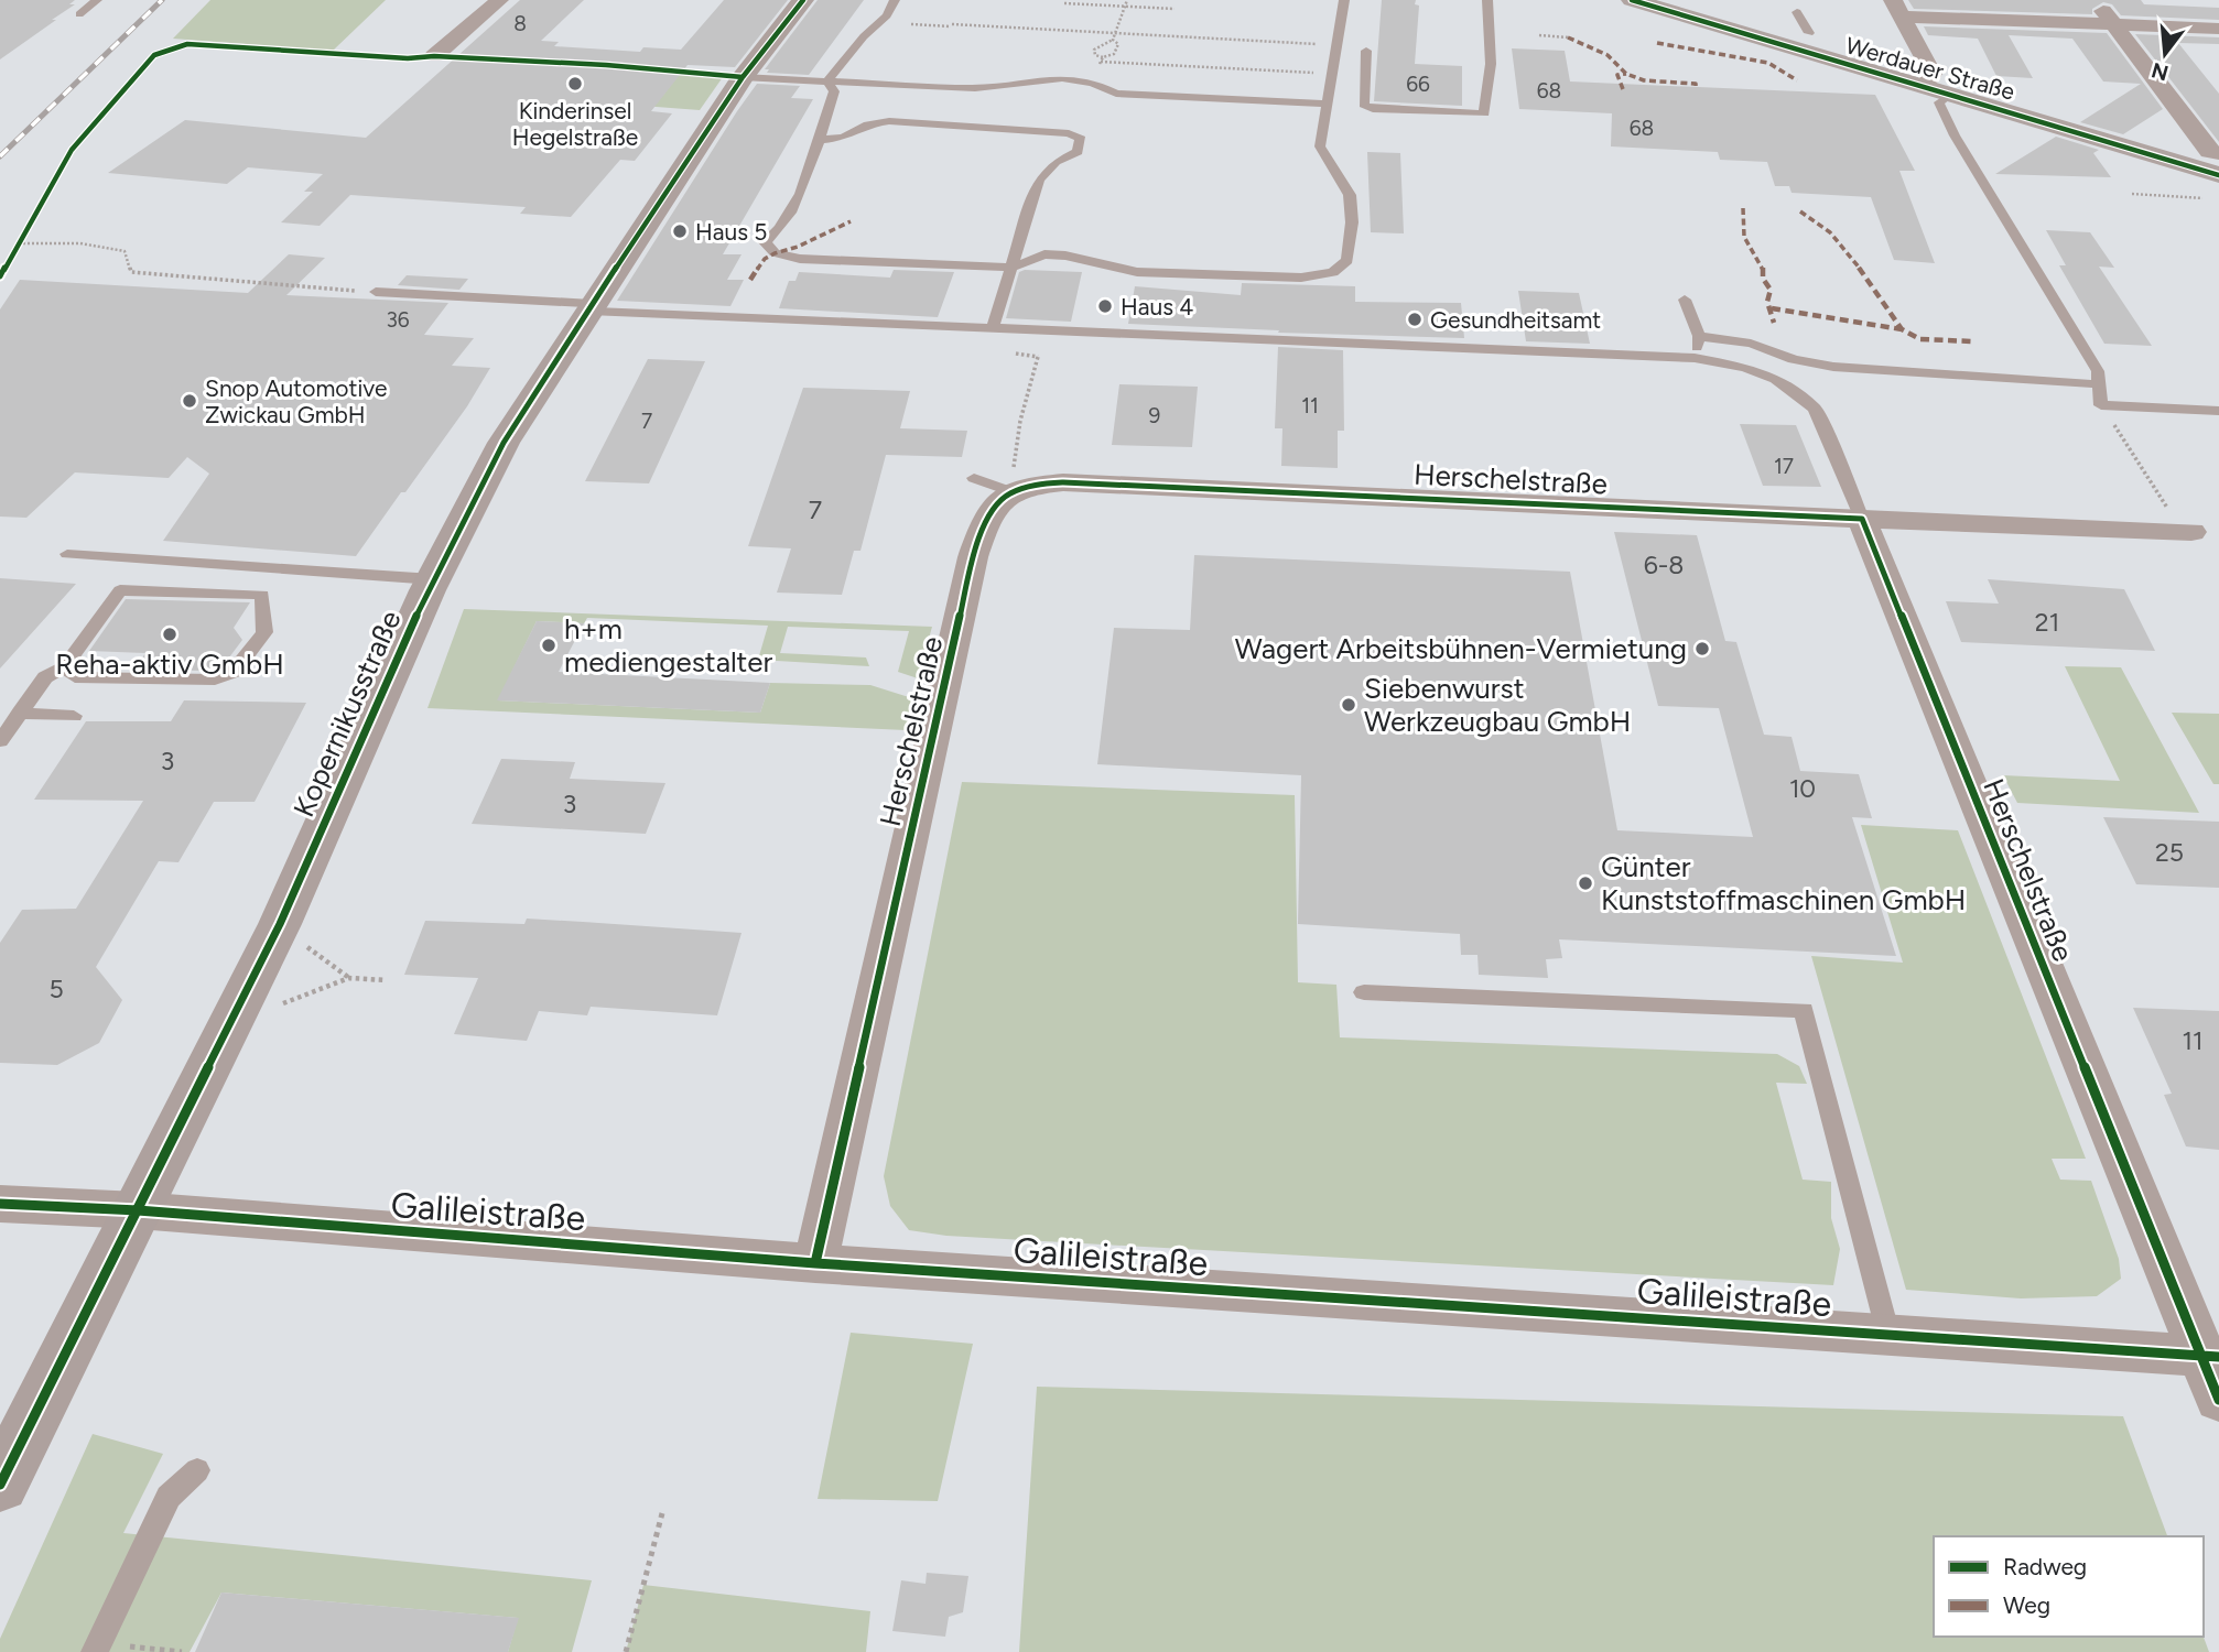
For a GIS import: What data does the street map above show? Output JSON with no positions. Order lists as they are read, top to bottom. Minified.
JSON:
{"streets":{"main road":["Werdauer Straße"],"street":["Herschelstraße","Kopernikusstraße","Galileistraße"]},"crossings":[["Herschelstraße","Galileistraße"],["Kopernikusstraße","Galileistraße"]],"places":["Kinderinsel Hegelstraße","Haus 5","Haus 4","Gesundheitsamt","Snop Automotive Zwickau GmbH","Reha-aktiv GmbH","h+m mediengestalter","Wagert Arbeitsbühnen-Vermietung","Siebenwurst Werkzeugbau GmbH","Günter Kunststoffmaschinen GmbH"],"house_numbers":["8","66","68","68","36","11","9","7","17","7","6-8","21","3","10","3","25","5","11"],"legend":["Radweg","Weg"],"north":"bottom"}
